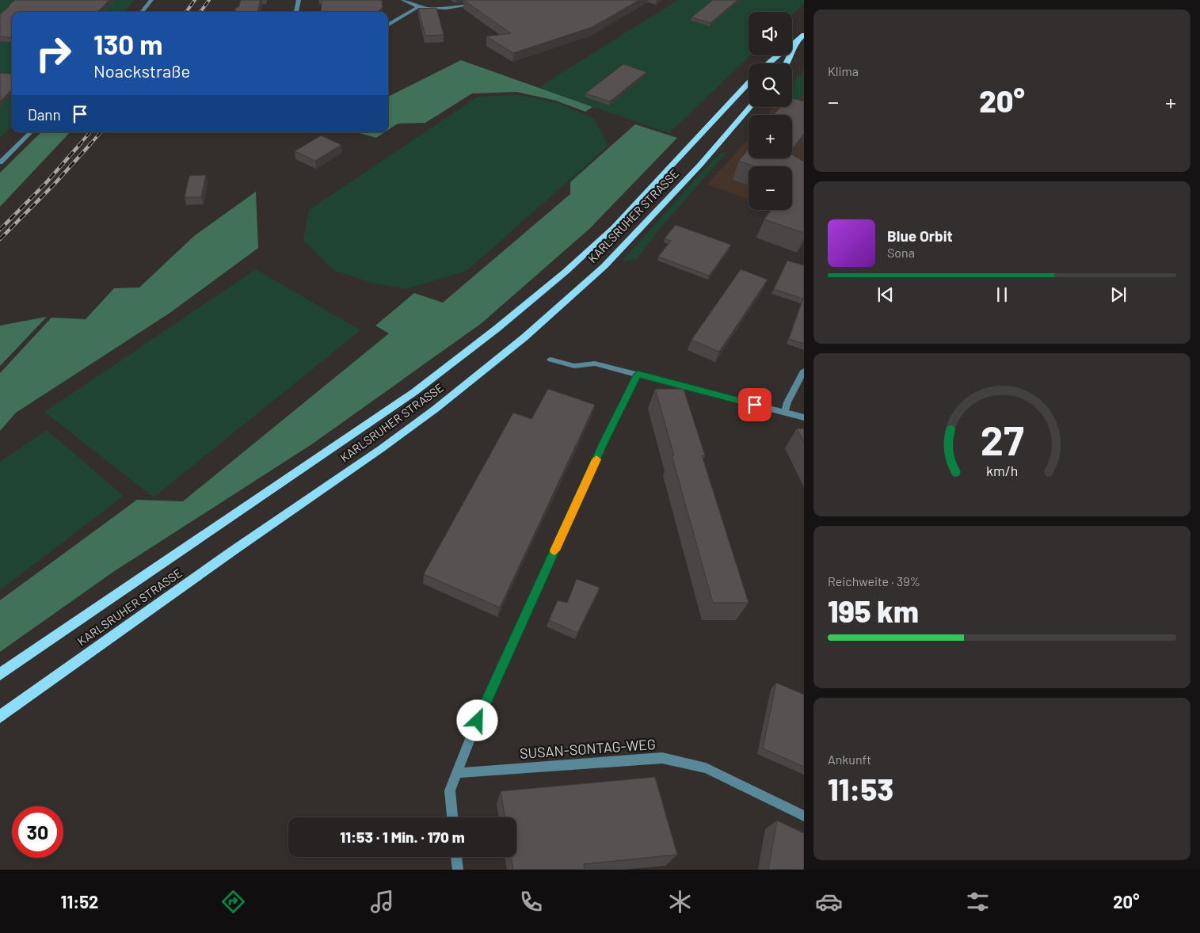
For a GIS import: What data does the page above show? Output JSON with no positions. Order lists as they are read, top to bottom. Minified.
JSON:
{"streets":{"main road":["KARLSRUHER STRASSE"],"street":["SUSAN-SONTAG-WEG"]},"page":{"tile":["Klima",["Reichweite · 39%","195 km"],["Ankunft","11:53"]],"map_buttons":["+","−"],"turn":["130 m","Noackstraße"],"heat":["−","20°","+"],"then":"Dann","song":["Blue Orbit","Sona"],"limit":"30","trip":"11:53 · 1 Min. · 170 m","tabs":["11:52","20°"],"gauge":["27","km/h"]}}
